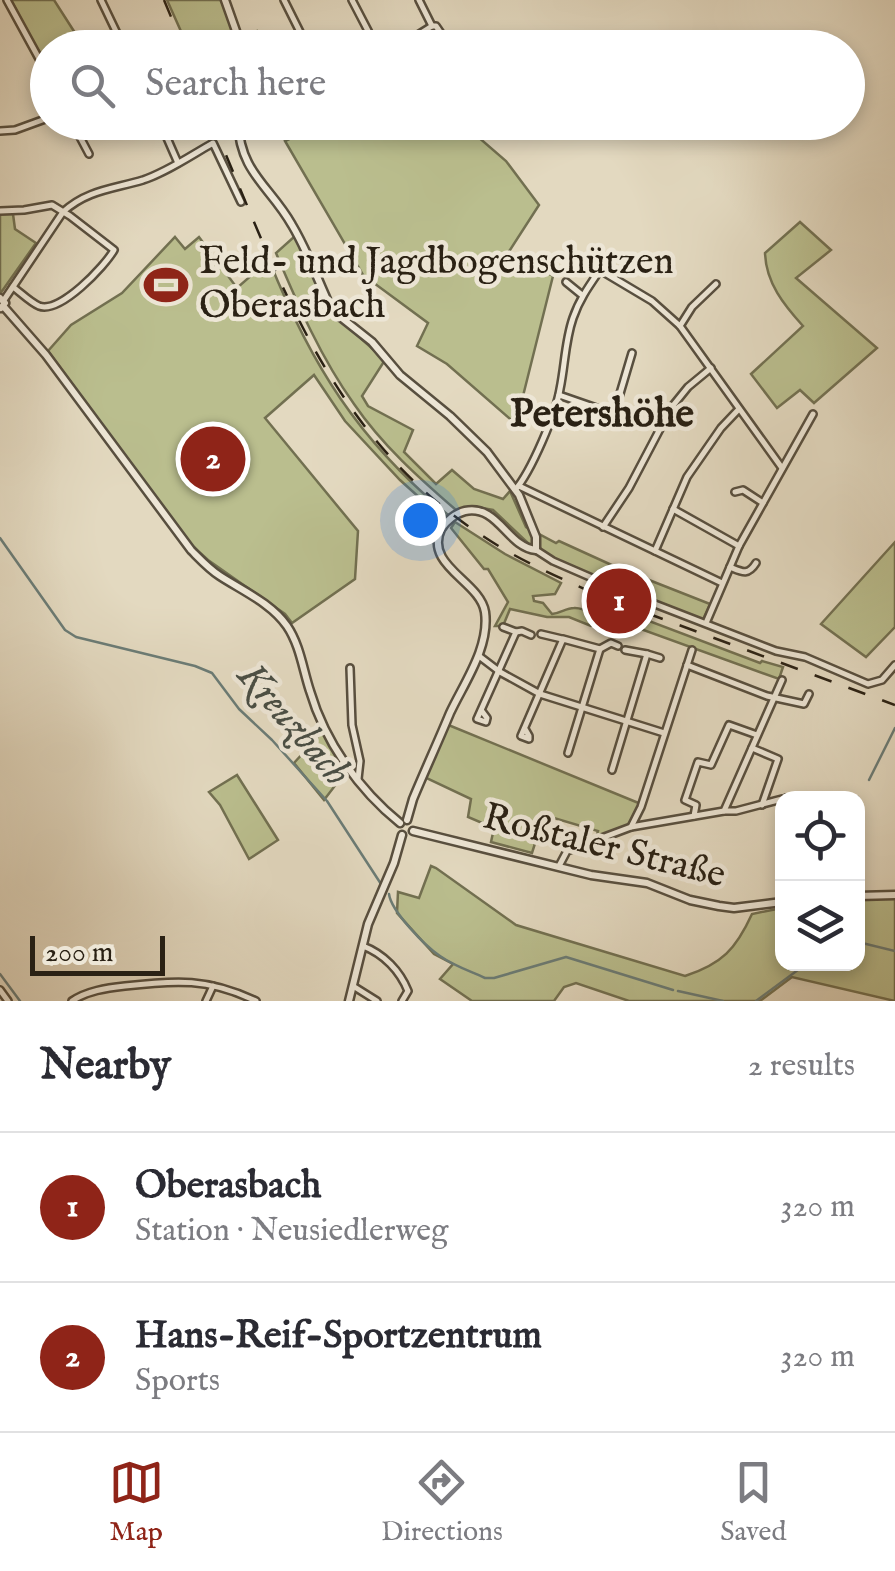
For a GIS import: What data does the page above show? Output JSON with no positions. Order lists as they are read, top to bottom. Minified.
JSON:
{"streets":{"street":["Roßtaler Straße"]},"districts":["Petershöhe"],"water":["Kreuzbach"],"places":{"sports":["Feld- und Jagdbogenschützen Oberasbach"]},"scale_bar":"200 m","page":{"search":"Search here","pins":["2","1"],"scale":"200 m","heading":["Nearby","2 results"],"list":[{"mark":"1","name":"Oberasbach","note":"Station · Neusiedlerweg","value":"320 m"},{"mark":"2","name":"Hans-Reif-Sportzentrum","note":"Sports","value":"320 m"}],"nav":["Map","Directions","Saved"]}}
